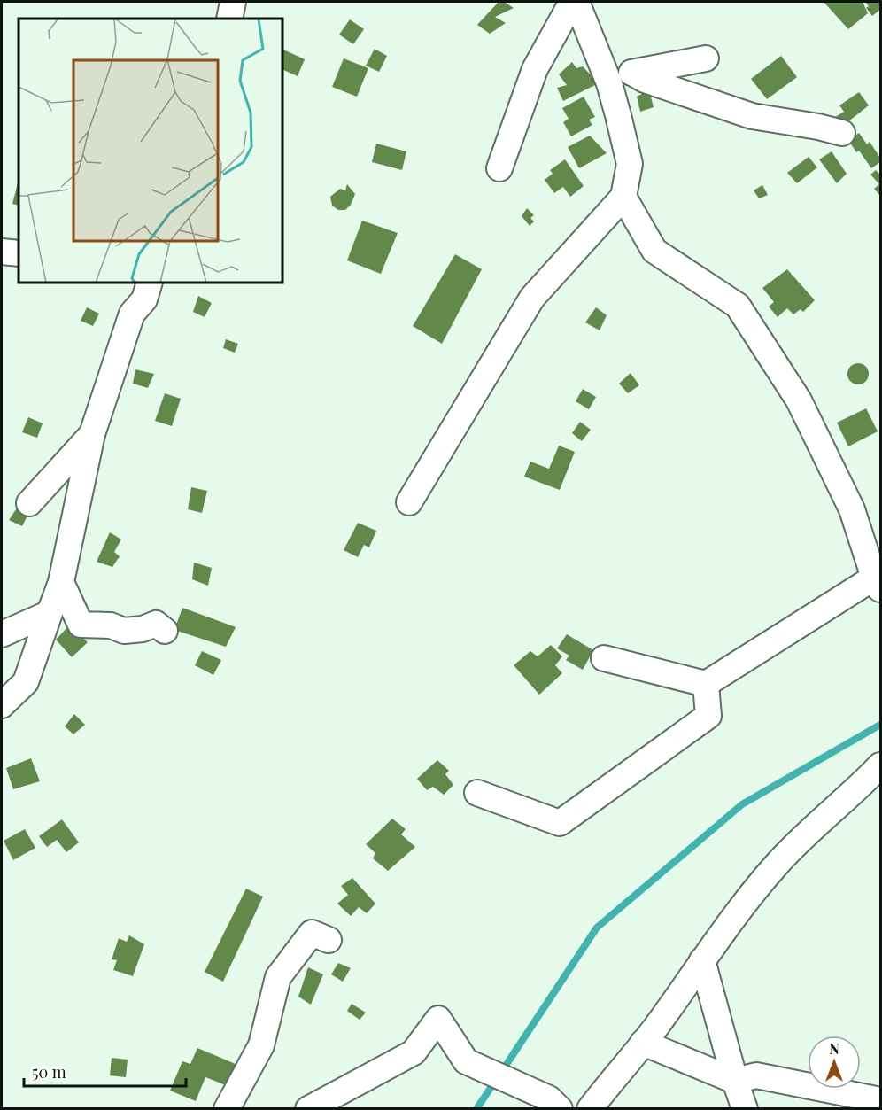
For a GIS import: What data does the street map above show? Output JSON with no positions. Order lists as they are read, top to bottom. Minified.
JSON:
{"scale_bar":"50 m","north":"top"}
